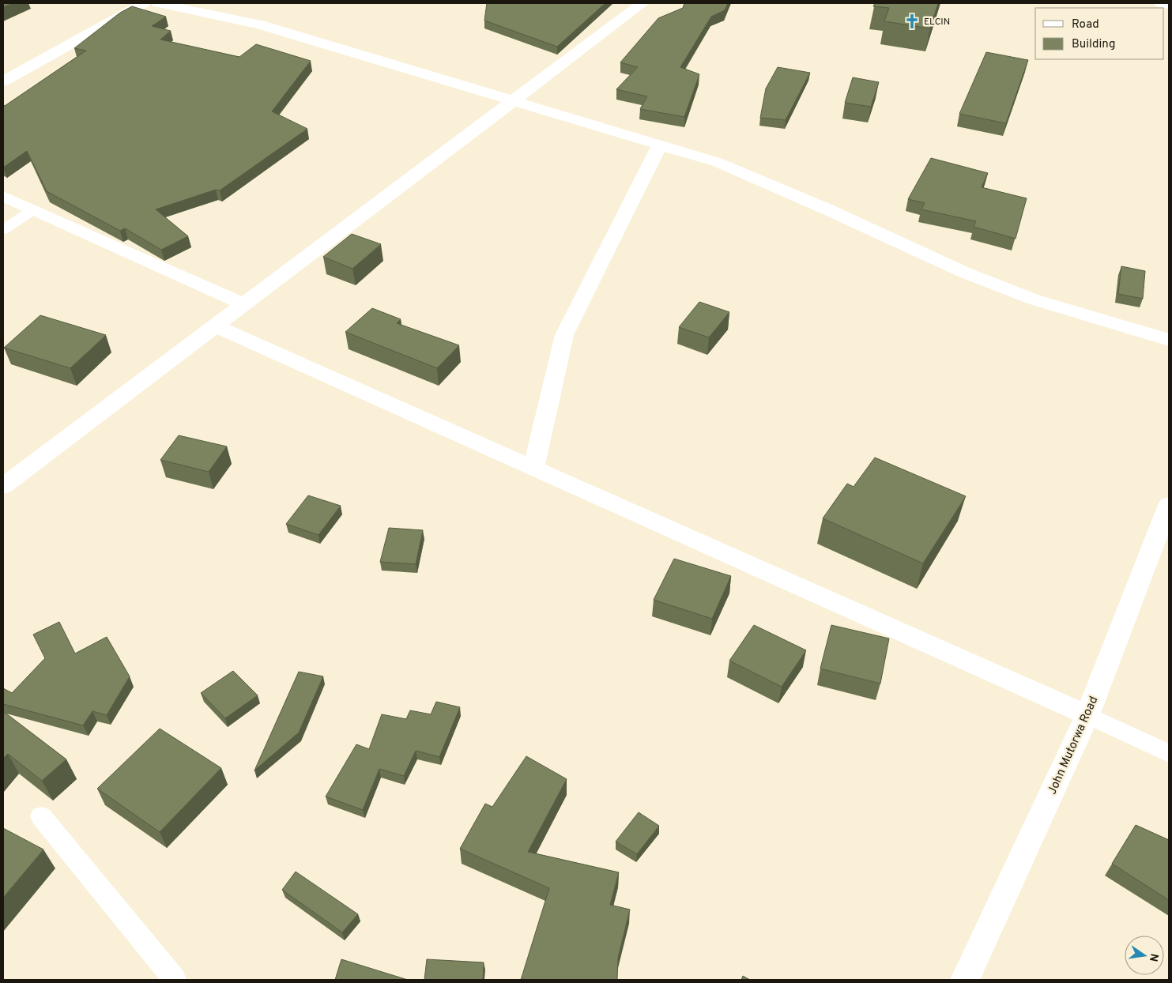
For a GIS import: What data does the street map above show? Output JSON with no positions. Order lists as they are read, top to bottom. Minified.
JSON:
{"streets":{"street":["John Mutorwa Road"]},"places":{"church":["ELCIN"]},"legend":["Road","Building"],"north":"right"}
